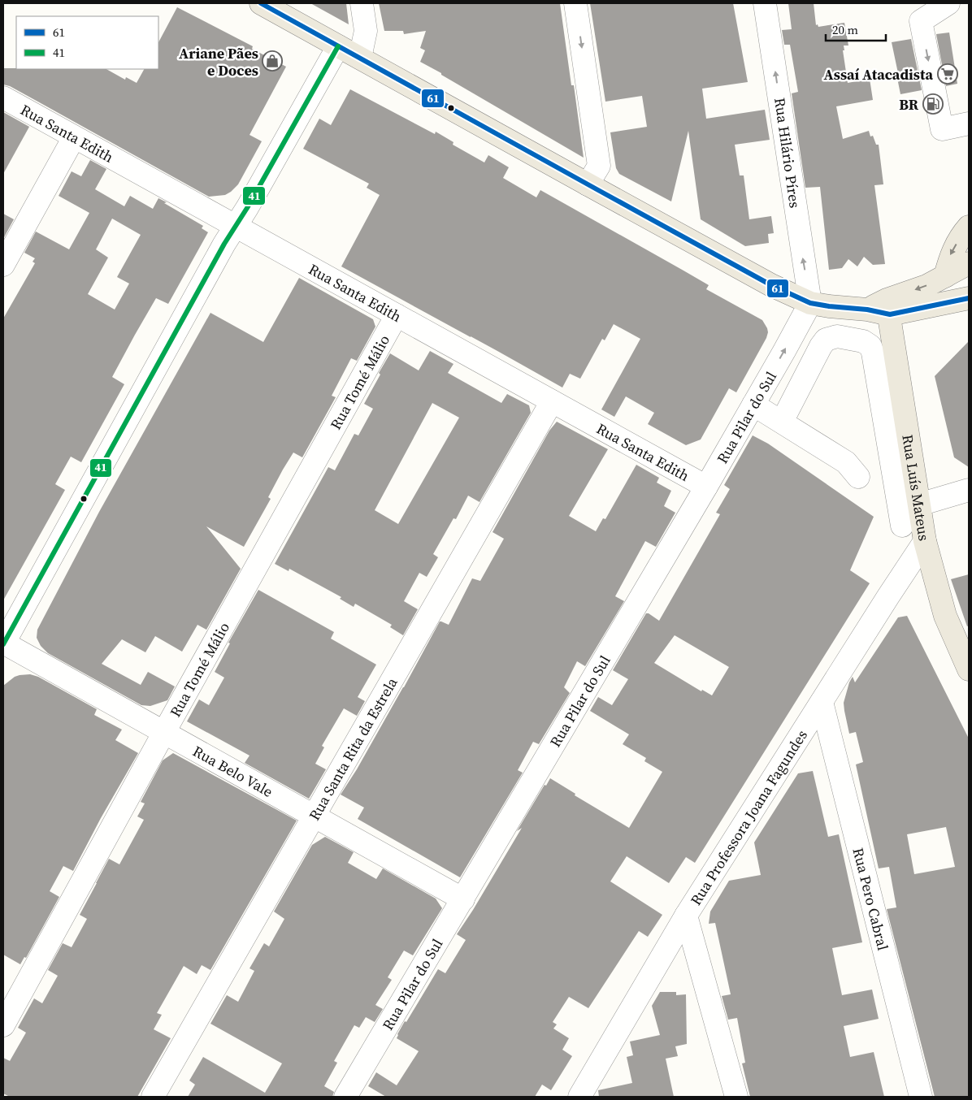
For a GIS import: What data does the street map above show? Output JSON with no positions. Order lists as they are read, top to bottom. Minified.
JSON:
{"streets":{"main road":["Rua Luís Mateus"],"street":["Rua Santa Edith","Rua Hilário Píres","Rua Tomé Málio","Rua Pilar do Sul","Rua Santa Rita da Estrela","Rua Belo Vale","Rua Professora Joana Fagundes","Rua Pero Cabral"]},"crossings":[["Rua Santa Edith","Rua Tomé Málio"],["Rua Santa Edith","Rua Pilar do Sul"],["Rua Santa Edith","Rua Santa Rita da Estrela"],["Rua Hilário Píres","Rua Pilar do Sul"],["Rua Tomé Málio","Rua Belo Vale"],["Rua Pilar do Sul","Rua Belo Vale"],["Rua Luís Mateus","Rua Professora Joana Fagundes"],["Rua Santa Rita da Estrela","Rua Belo Vale"],["Rua Professora Joana Fagundes","Rua Pero Cabral"]],"places":{"shop":["Ariane Pães e Doces"],"supermarket":["Assaí Atacadista"],"fuel station":["BR"]},"lines":["transit line 61","transit line 41"],"legend":["61","41"],"scale_bar":"20 m"}
